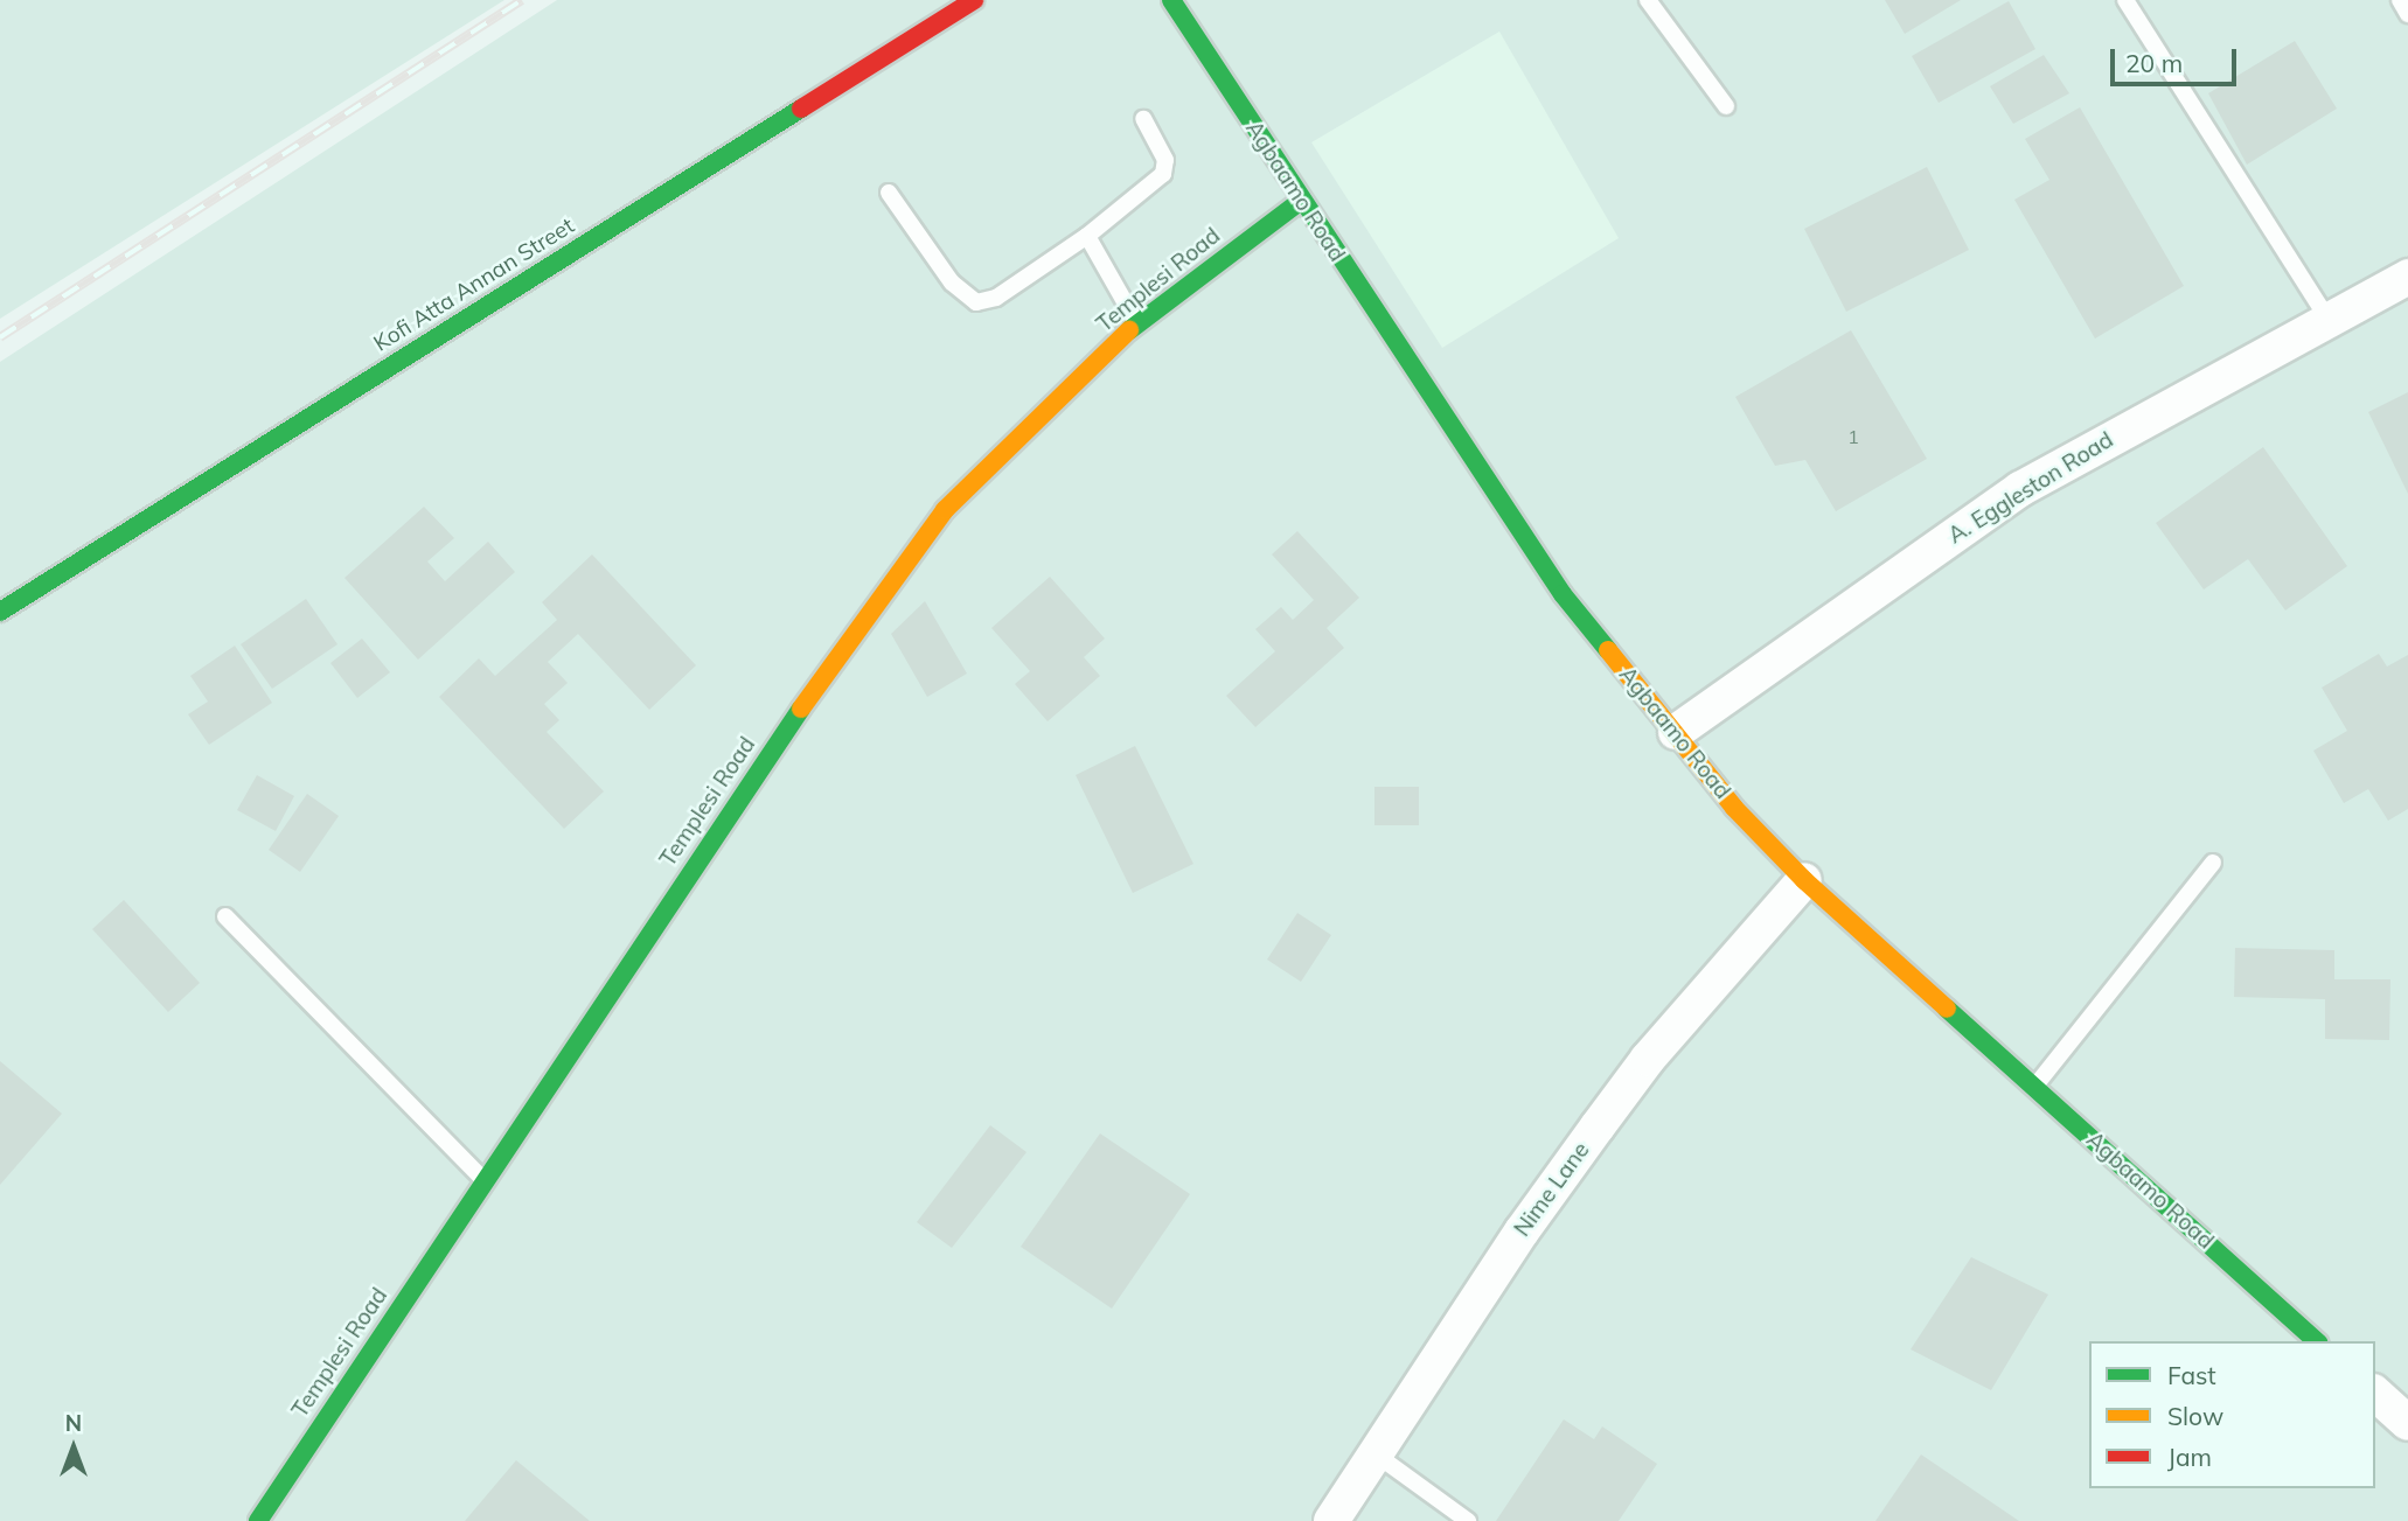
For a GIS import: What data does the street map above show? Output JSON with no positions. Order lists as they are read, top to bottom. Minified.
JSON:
{"streets":{"street":["Agbaamo Road","Templesi Road","Kofi Atta Annan Street","A. Eggleston Road","Nime Lane"]},"crossings":[["Agbaamo Road","Templesi Road"],["Agbaamo Road","A. Eggleston Road"],["Agbaamo Road","Nime Lane"]],"house_numbers":["1"],"legend":["Fast","Slow","Jam"],"scale_bar":"20 m","north":"top"}
